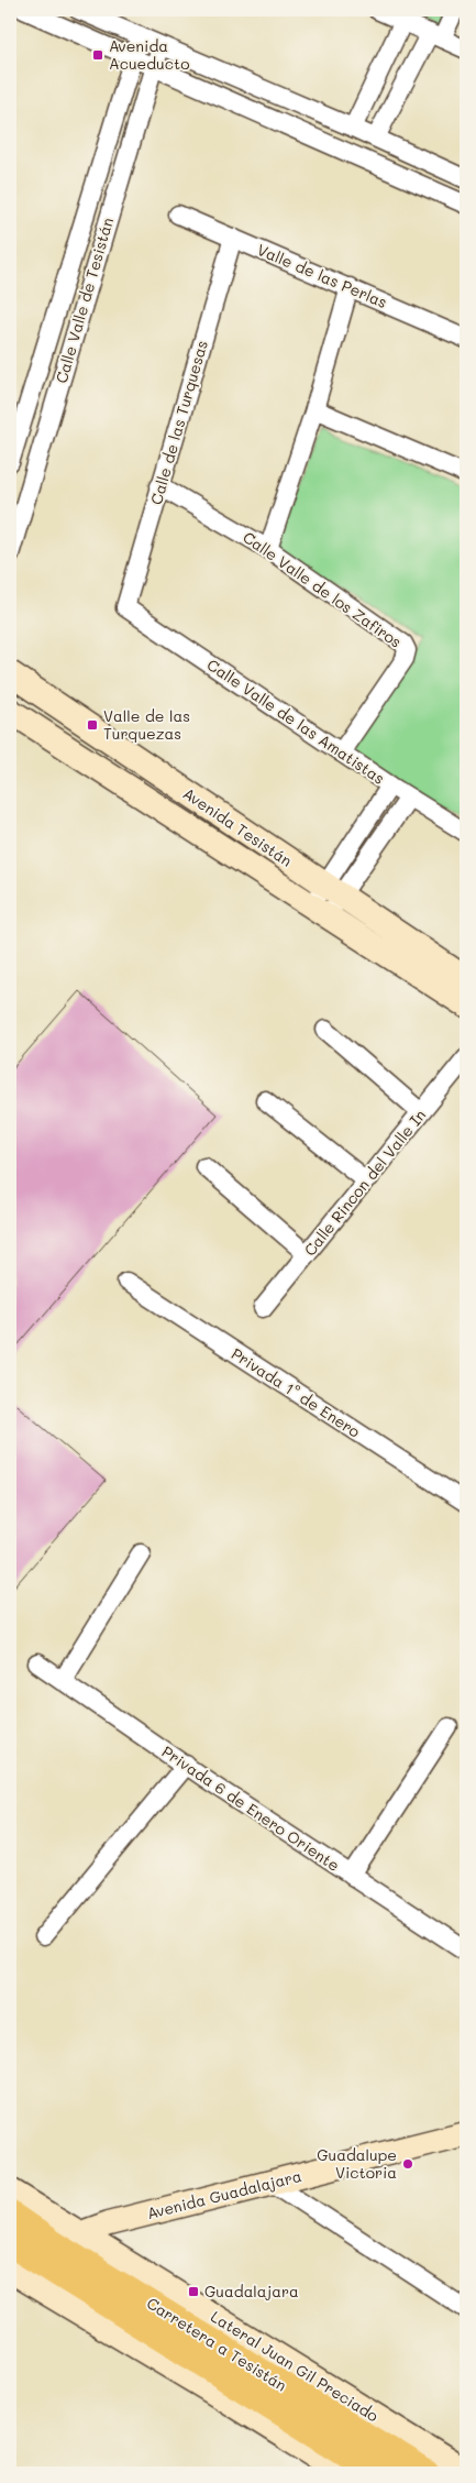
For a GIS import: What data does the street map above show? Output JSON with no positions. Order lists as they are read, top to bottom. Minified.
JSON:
{"streets":{"main road":["Carretera a Tesistán"],"street":["Valle de las Perlas","Calle Valle de Tesistán","Calle de las Turquesas","Calle Valle de los Zafiros","Calle Valle de las Amatistas","Avenida Tesistán","Calle Rincon del Valle In","Privada 1° de Enero","Privada 6 de Enero Oriente","Avenida Guadalajara","Lateral Juan Gil Preciado"]},"crossings":[["Valle de las Perlas","Calle de las Turquesas"],["Calle de las Turquesas","Calle Valle de los Zafiros"],["Calle de las Turquesas","Calle Valle de las Amatistas"],["Calle Valle de los Zafiros","Calle Valle de las Amatistas"],["Avenida Guadalajara","Carretera a Tesistán"],["Avenida Guadalajara","Lateral Juan Gil Preciado"],["Carretera a Tesistán","Lateral Juan Gil Preciado"]],"places":{"transit":["Avenida Acueducto","Valle de las Turquezas","Guadalajara"],"other":["Guadalupe Victoria"]}}
